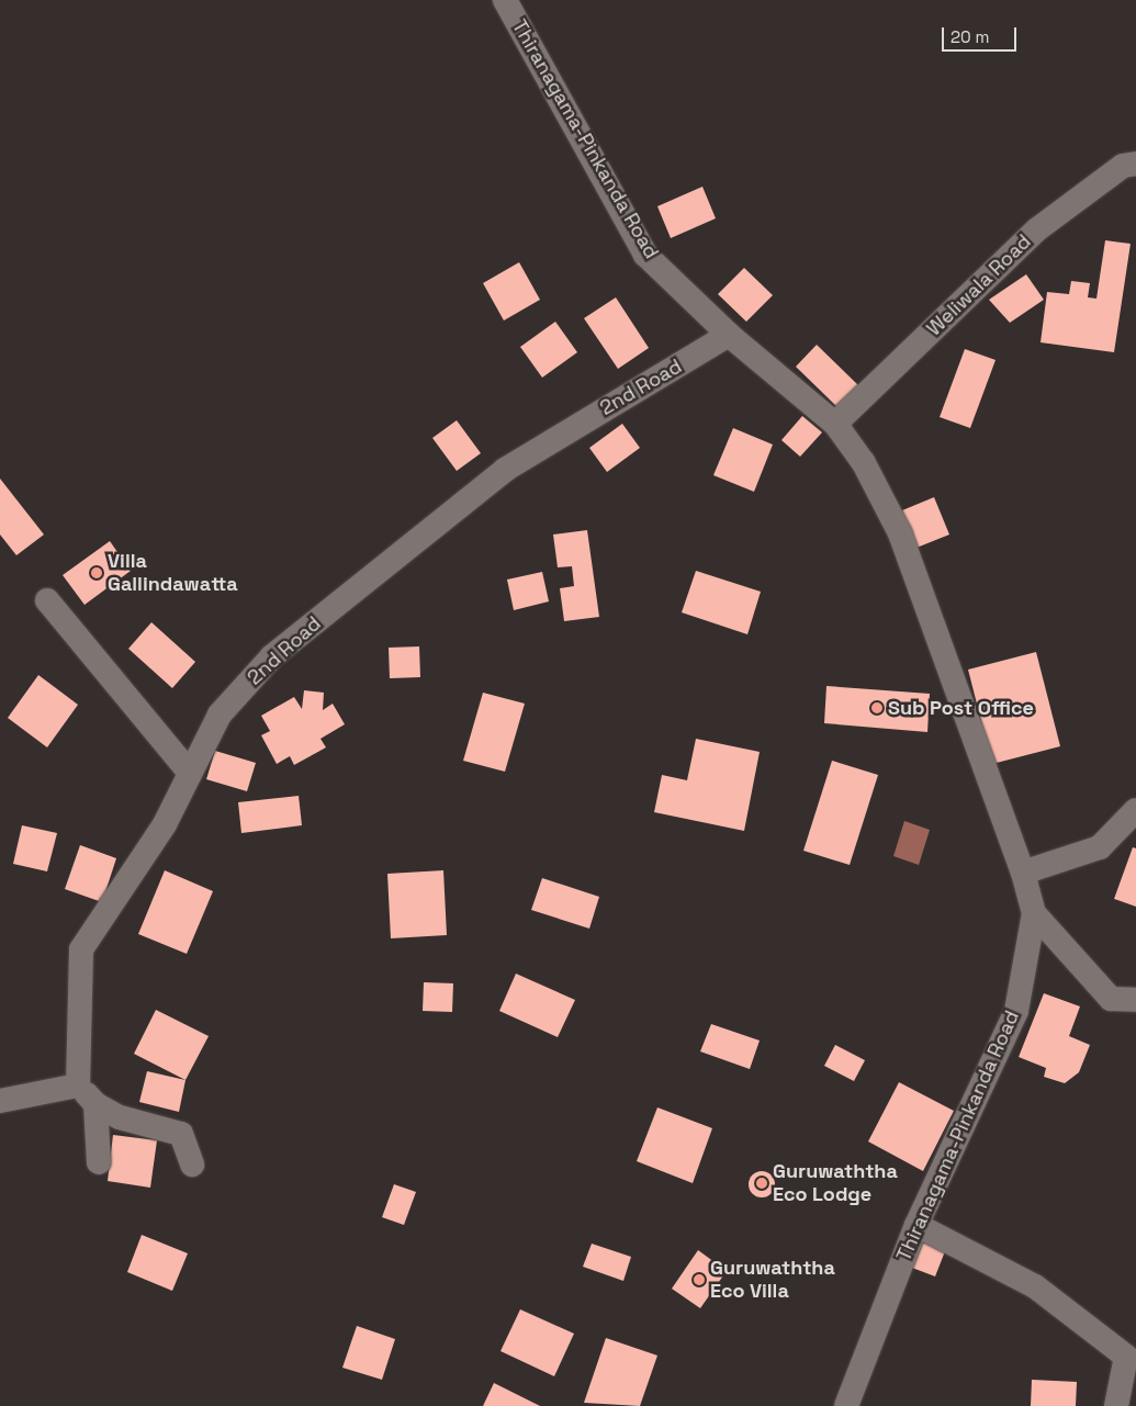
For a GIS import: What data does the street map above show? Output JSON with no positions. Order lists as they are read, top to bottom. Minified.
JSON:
{"streets":{"street":["Thiranagama-Pinkanda Road","Weliwala Road","2nd Road"]},"crossings":[["Thiranagama-Pinkanda Road","Weliwala Road"],["Thiranagama-Pinkanda Road","2nd Road"]],"places":["Villa Gallindawatta","Sub Post Office","Guruwaththa Eco Lodge","Guruwaththa Eco Villa"],"scale_bar":"20 m"}
